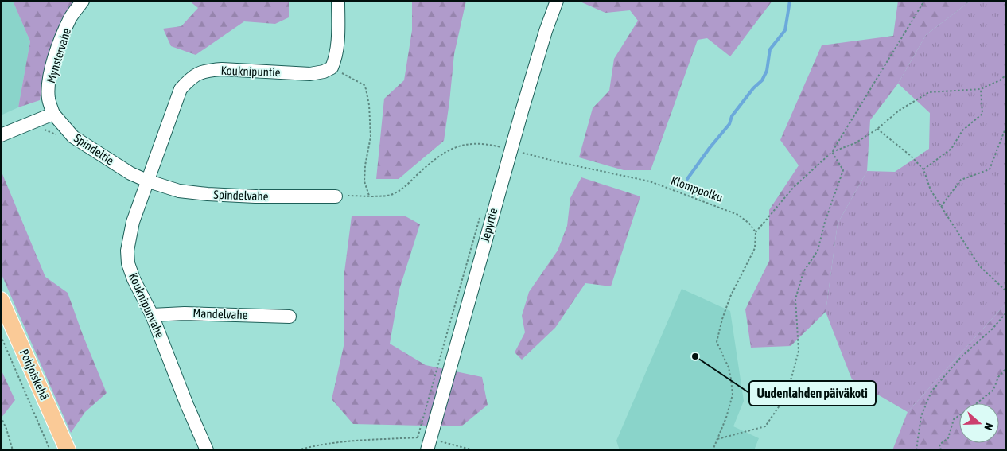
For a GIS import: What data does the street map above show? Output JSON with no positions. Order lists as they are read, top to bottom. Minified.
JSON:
{"streets":{"main road":["Pohjoiskehä"],"street":["Mynstervahe","Kouknipuntie","Spindeltie","Spindelvahe","Jepyrtie","Kouknipunvahe","Mandelvahe"],"path":["Klomppolku"]},"crossings":[["Mynstervahe","Spindeltie"],["Kouknipuntie","Spindeltie"],["Kouknipuntie","Spindelvahe"],["Kouknipuntie","Kouknipunvahe"],["Spindeltie","Spindelvahe"],["Spindeltie","Kouknipunvahe"],["Klomppolku","Spindelvahe"],["Klomppolku","Jepyrtie"],["Spindelvahe","Kouknipunvahe"],["Kouknipunvahe","Mandelvahe"]],"places":["Uudenlahden päiväkoti"],"north":"right"}
